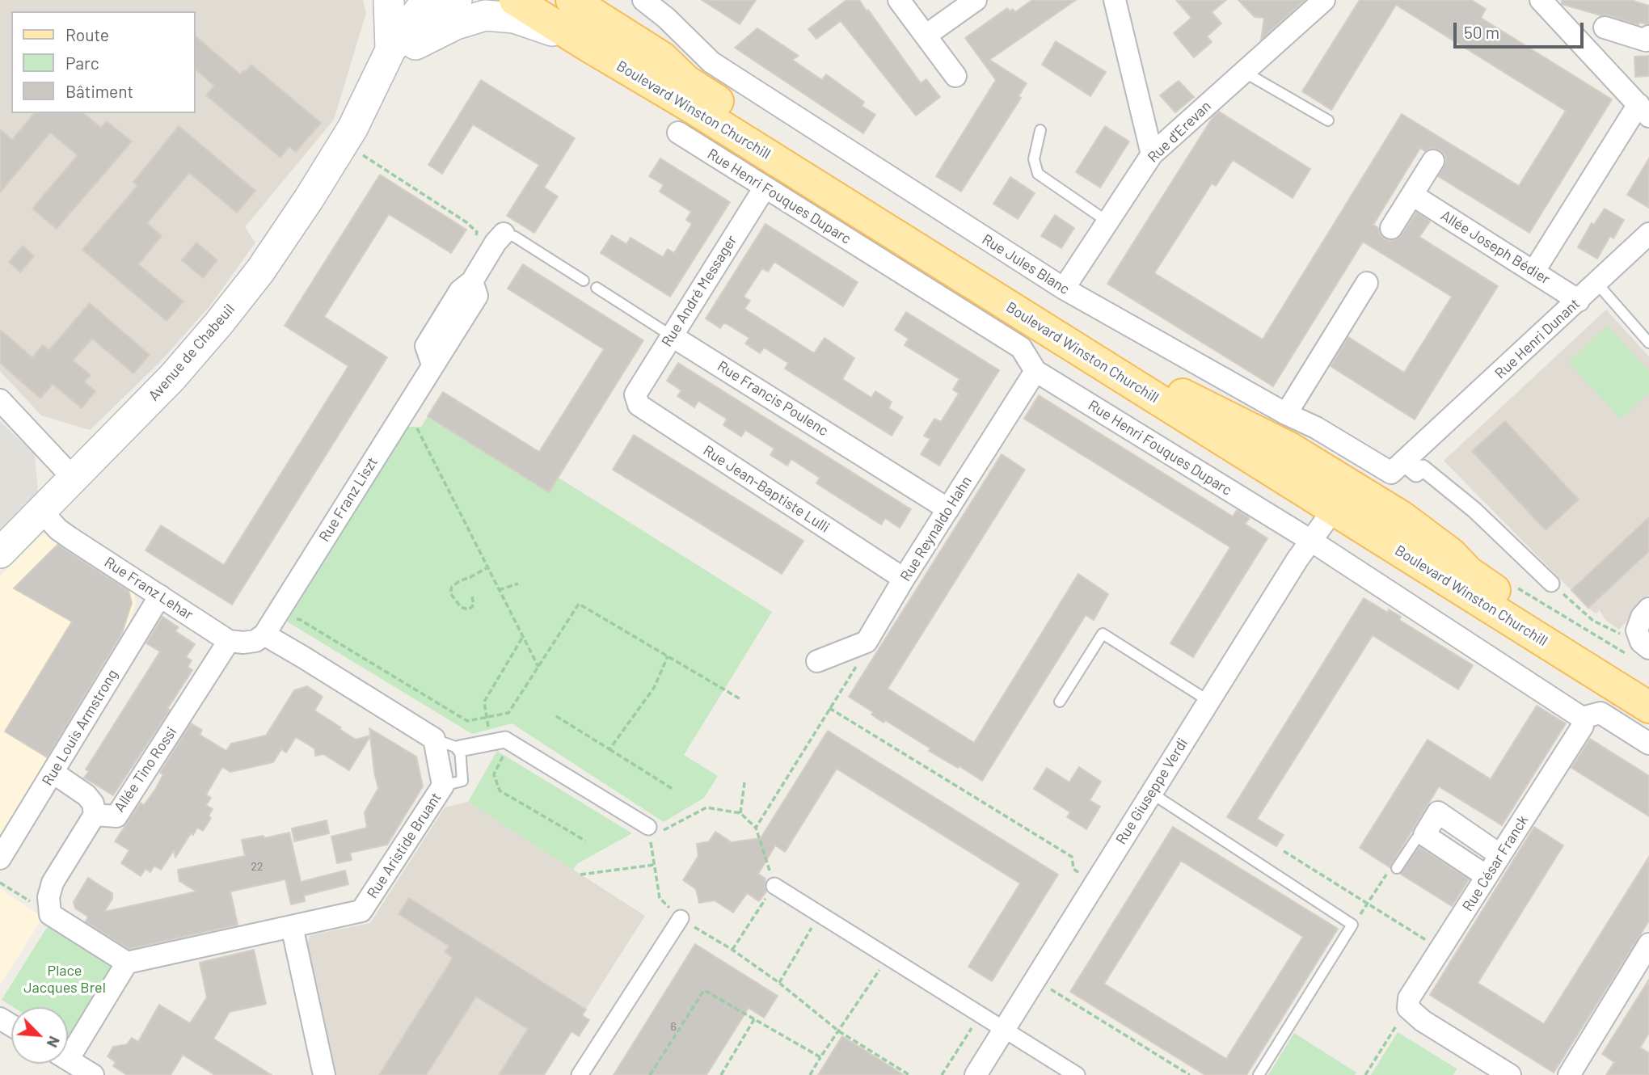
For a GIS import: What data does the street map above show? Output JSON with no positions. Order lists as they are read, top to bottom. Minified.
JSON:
{"streets":{"main road":["Boulevard Winston Churchill","Avenue de Chabeuil"],"street":["Rue d'Erevan","Rue Henri Fouques Duparc","Allée Joseph Bédier","Rue Jules Blanc","Rue André Messager","Rue Henri Dunant","Rue Francis Poulenc","Rue Jean-Baptiste Lulli","Rue Franz Liszt","Rue Reynaldo Hahn","Rue Franz Lehar","Rue Louis Armstrong","Allée Tino Rossi","Rue Giuseppe Verdi","Rue Aristide Bruant","Rue César Franck"]},"crossings":[["Boulevard Winston Churchill","Rue Giuseppe Verdi"],["Rue d'Erevan","Rue Jules Blanc"],["Rue Henri Fouques Duparc","Rue André Messager"],["Rue Henri Fouques Duparc","Rue Reynaldo Hahn"],["Rue Henri Fouques Duparc","Rue Giuseppe Verdi"],["Rue Henri Fouques Duparc","Rue César Franck"],["Allée Joseph Bédier","Rue Henri Dunant"],["Rue Jules Blanc","Rue Henri Dunant"],["Rue André Messager","Rue Francis Poulenc"],["Rue André Messager","Rue Jean-Baptiste Lulli"],["Avenue de Chabeuil","Rue Franz Lehar"],["Rue Francis Poulenc","Rue Reynaldo Hahn"],["Rue Jean-Baptiste Lulli","Rue Reynaldo Hahn"],["Rue Franz Lehar","Rue Louis Armstrong"],["Rue Franz Lehar","Allée Tino Rossi"]],"parks":["Place Jacques Brel"],"house_numbers":["22","6"],"legend":["Route","Parc","Bâtiment"],"scale_bar":"50 m","north":"bottom right"}
